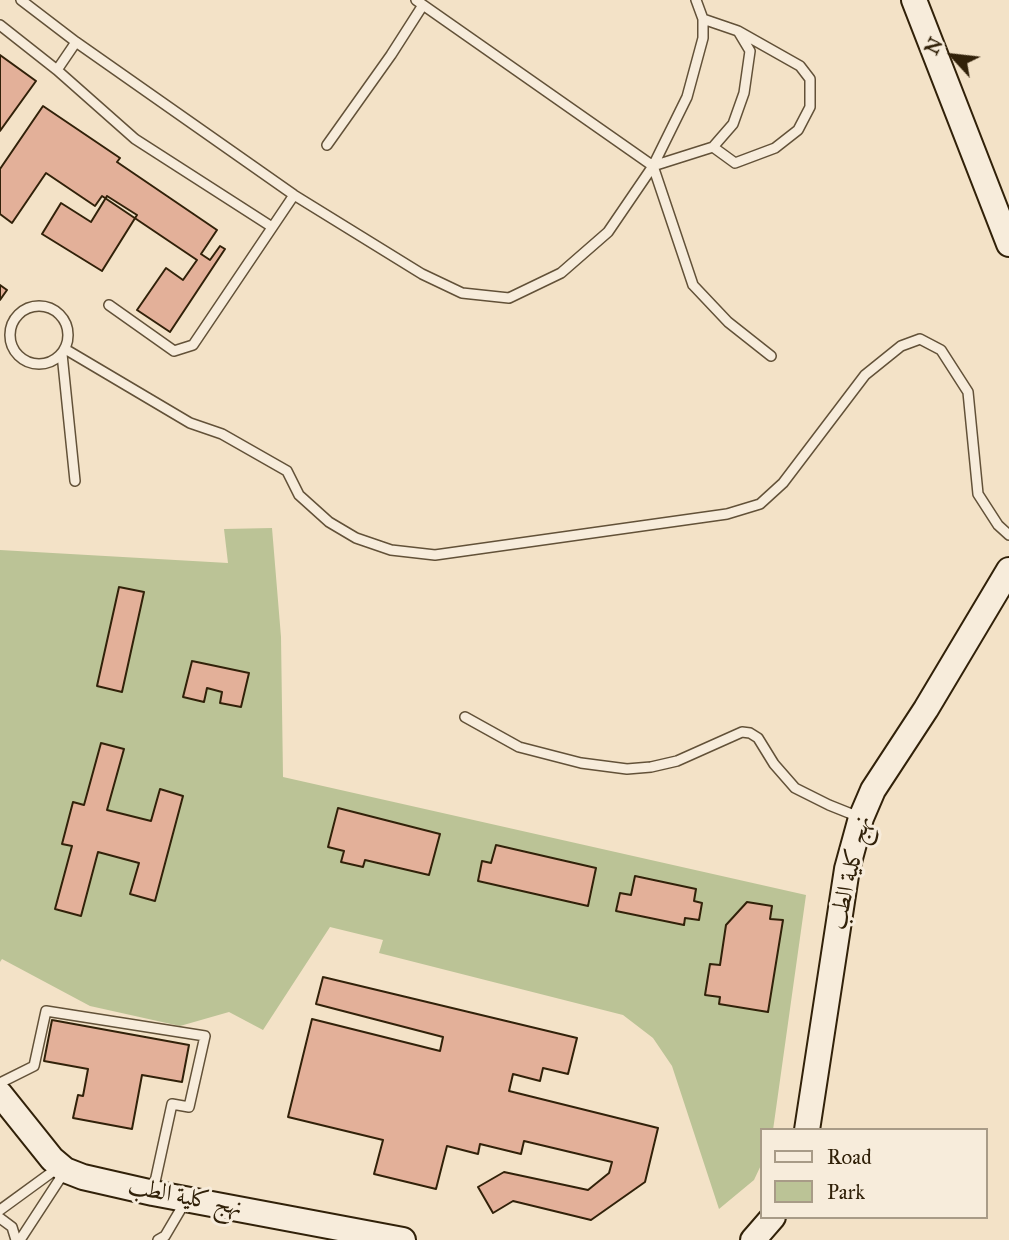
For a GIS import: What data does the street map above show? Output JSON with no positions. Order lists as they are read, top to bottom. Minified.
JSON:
{"streets":{"street":["نهج كلية الطب"]},"legend":["Road","Park"],"north":"top left"}
